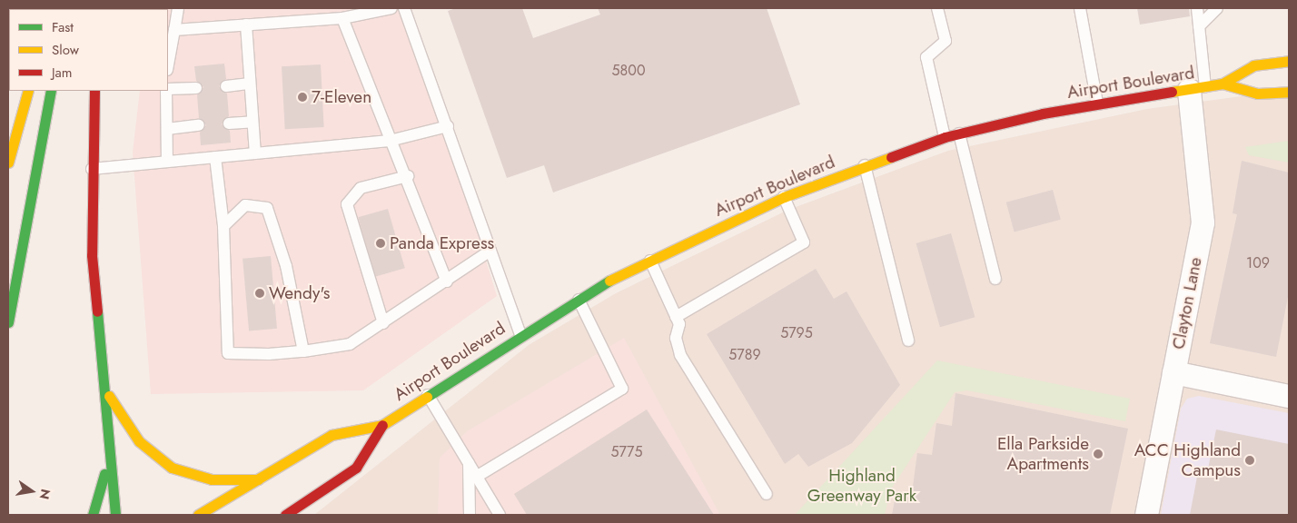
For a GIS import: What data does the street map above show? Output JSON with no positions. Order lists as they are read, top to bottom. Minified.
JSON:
{"streets":{"main road":["Airport Boulevard"],"street":["Clayton Lane"]},"crossings":[["Airport Boulevard","Clayton Lane"]],"parks":["Highland Greenway Park"],"places":["7-Eleven","Panda Express","Wendy's","Ella Parkside Apartments","ACC Highland Campus"],"house_numbers":["5800","109","5795","5789","5775"],"legend":["Fast","Slow","Jam"],"north":"right"}
